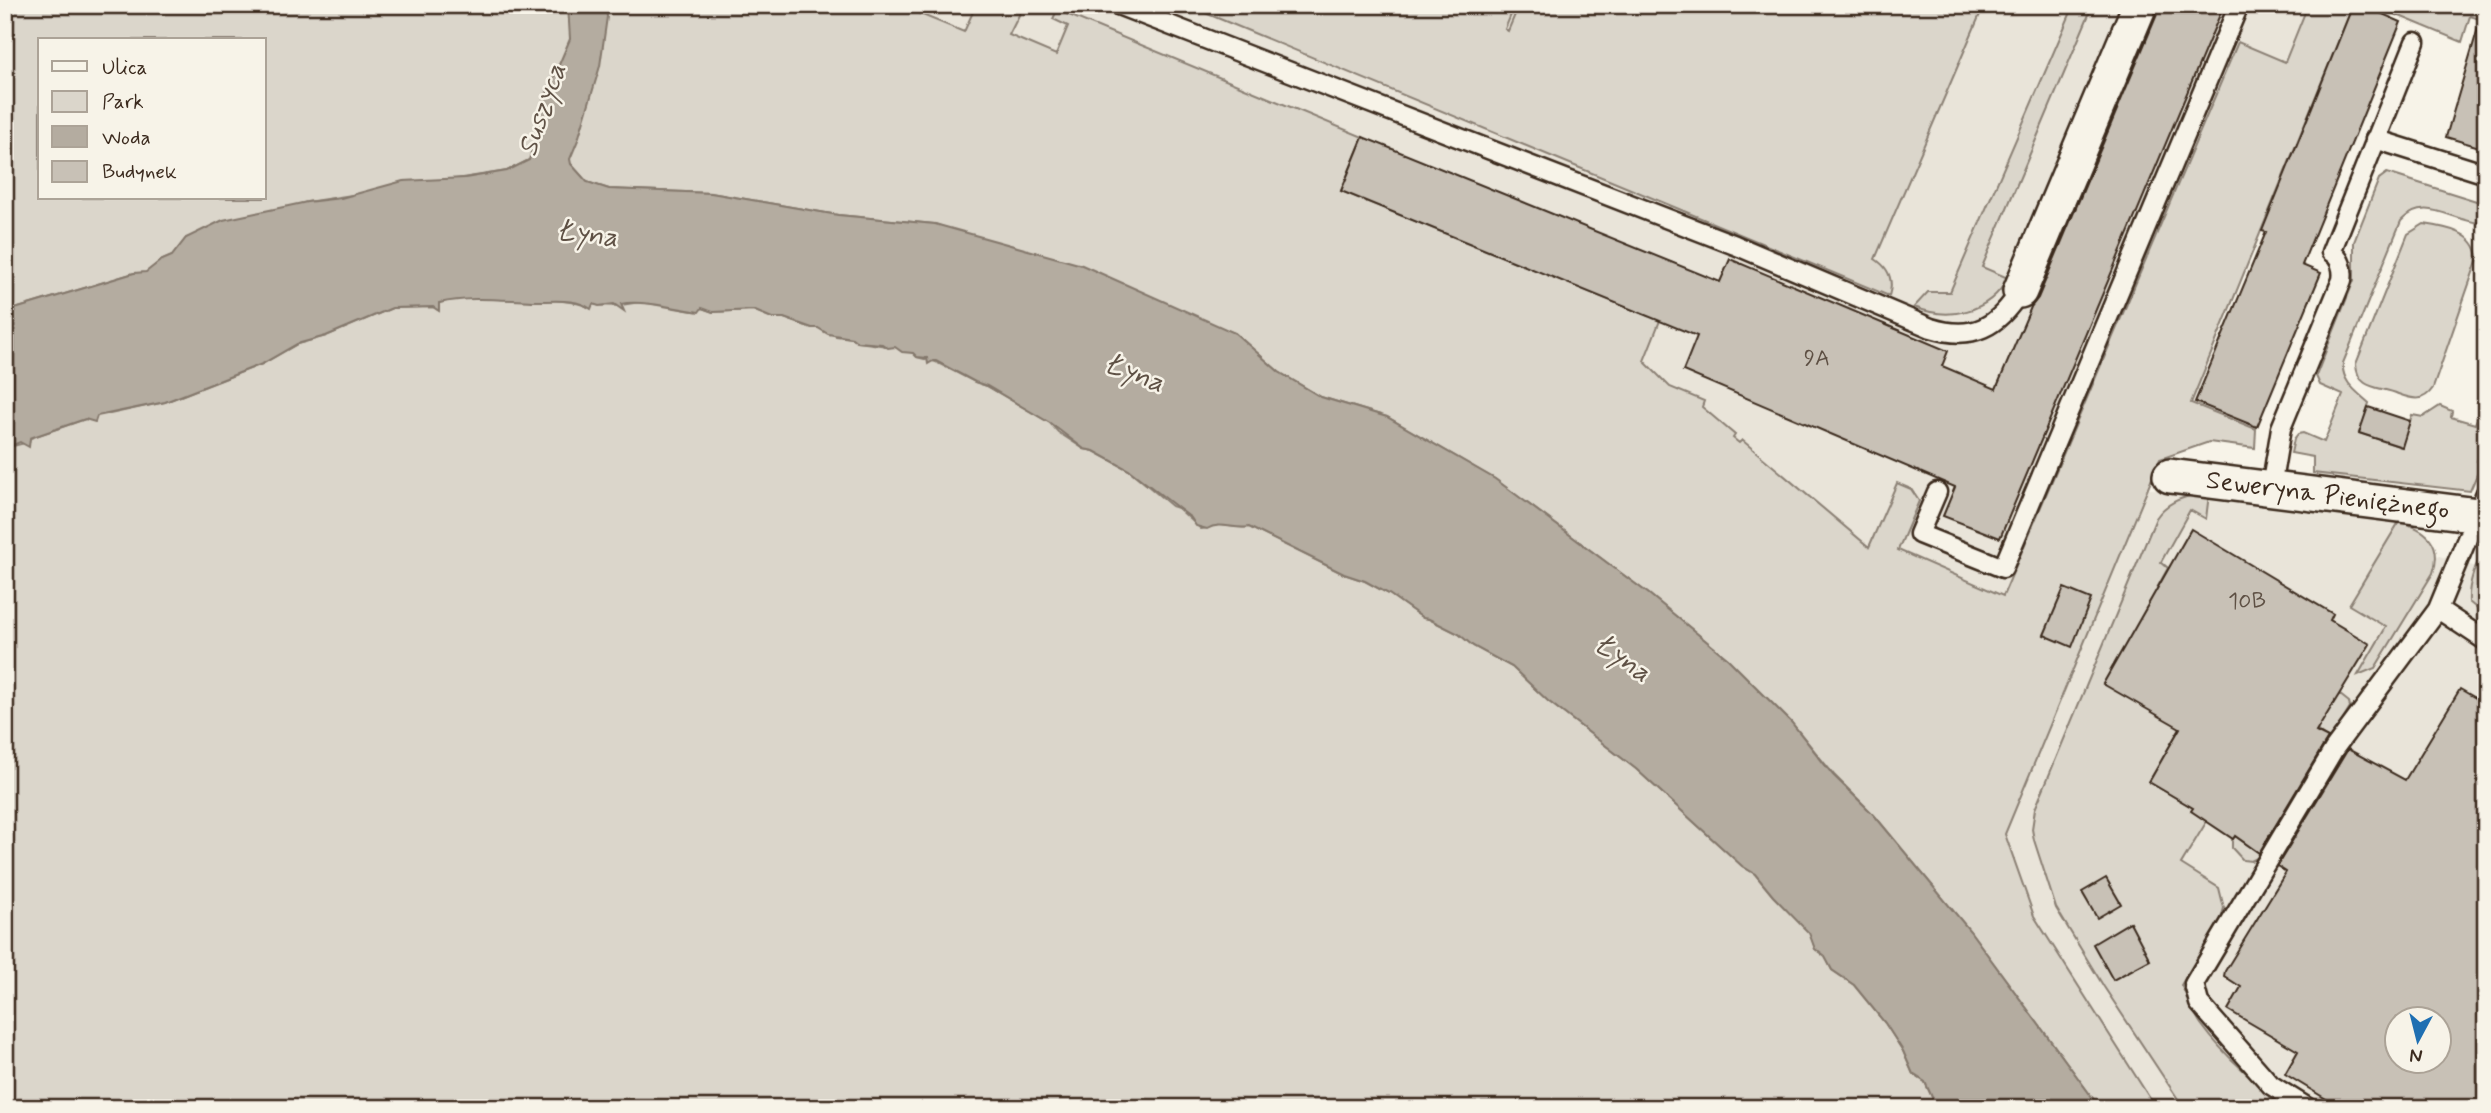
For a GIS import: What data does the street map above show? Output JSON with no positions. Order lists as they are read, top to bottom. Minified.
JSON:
{"streets":{"street":["Seweryna Pieniężnego"]},"water":["Suszyca","Łyna"],"house_numbers":["9A","10B"],"legend":["Ulica","Park","Woda","Budynek"],"north":"bottom"}
